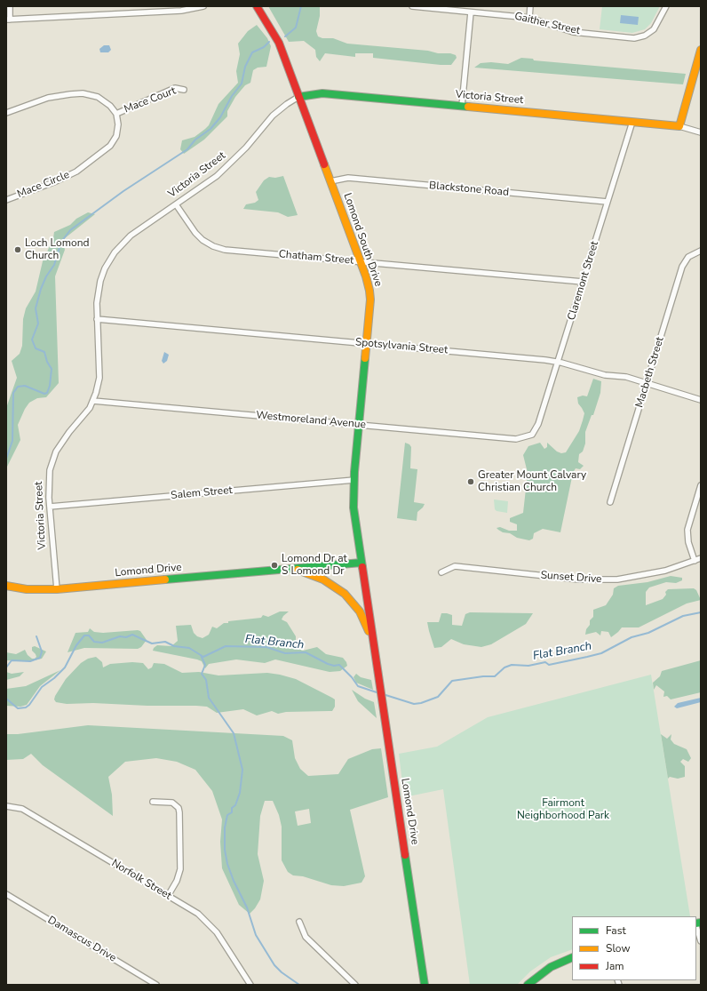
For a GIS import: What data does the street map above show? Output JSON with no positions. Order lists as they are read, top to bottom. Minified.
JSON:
{"streets":{"main road":["Victoria Street","Lomond South Drive","Lomond Drive"],"street":["Gaither Street","Mace Court","Mace Circle","Blackstone Road","Chatham Street","Claremont Street","Spotsylvania Street","Macbeth Street","Westmoreland Avenue","Salem Street","Sunset Drive","Norfolk Street","Damascus Drive"]},"crossings":[["Victoria Street","Lomond South Drive"],["Victoria Street","Chatham Street"],["Victoria Street","Claremont Street"],["Victoria Street","Spotsylvania Street"],["Victoria Street","Westmoreland Avenue"],["Victoria Street","Salem Street"],["Victoria Street","Lomond Drive"],["Mace Court","Mace Circle"],["Blackstone Road","Lomond South Drive"],["Blackstone Road","Claremont Street"],["Lomond South Drive","Chatham Street"],["Lomond South Drive","Spotsylvania Street"],["Lomond South Drive","Westmoreland Avenue"],["Lomond South Drive","Salem Street"],["Lomond South Drive","Lomond Drive"],["Chatham Street","Claremont Street"],["Claremont Street","Spotsylvania Street"],["Claremont Street","Westmoreland Avenue"],["Spotsylvania Street","Macbeth Street"]],"water":["Flat Branch"],"parks":["Fairmont Neighborhood Park"],"places":["Loch Lomond Church","Greater Mount Calvary Christian Church","Lomond Dr at S Lomond Dr"],"legend":["Fast","Slow","Jam"]}
